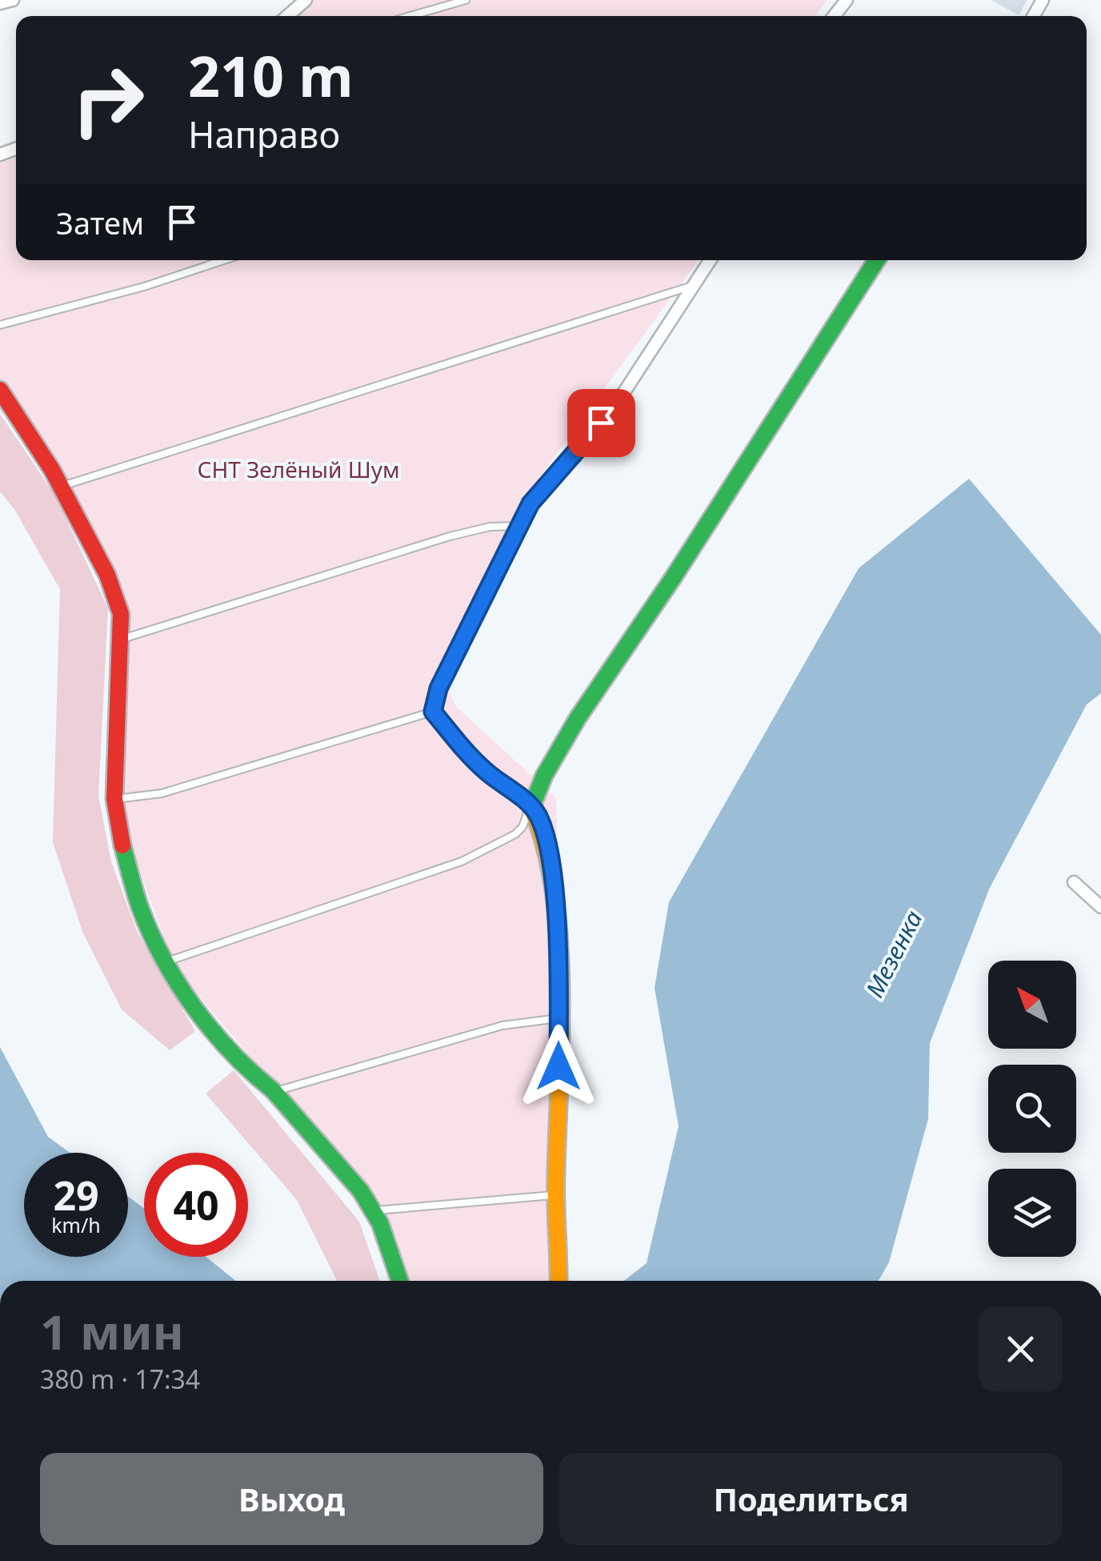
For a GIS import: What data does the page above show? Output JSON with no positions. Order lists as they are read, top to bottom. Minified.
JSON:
{"water":["Мезенка"],"parks":["СНТ Зелёный Шум"],"north":"top left","page":{"turn":["210 m","Направо"],"then":"Затем","speed":"29 km/h","limit":"40","heading":["1 мин","380 m · 17:34"],"buttons":["Выход","Поделиться"]}}
